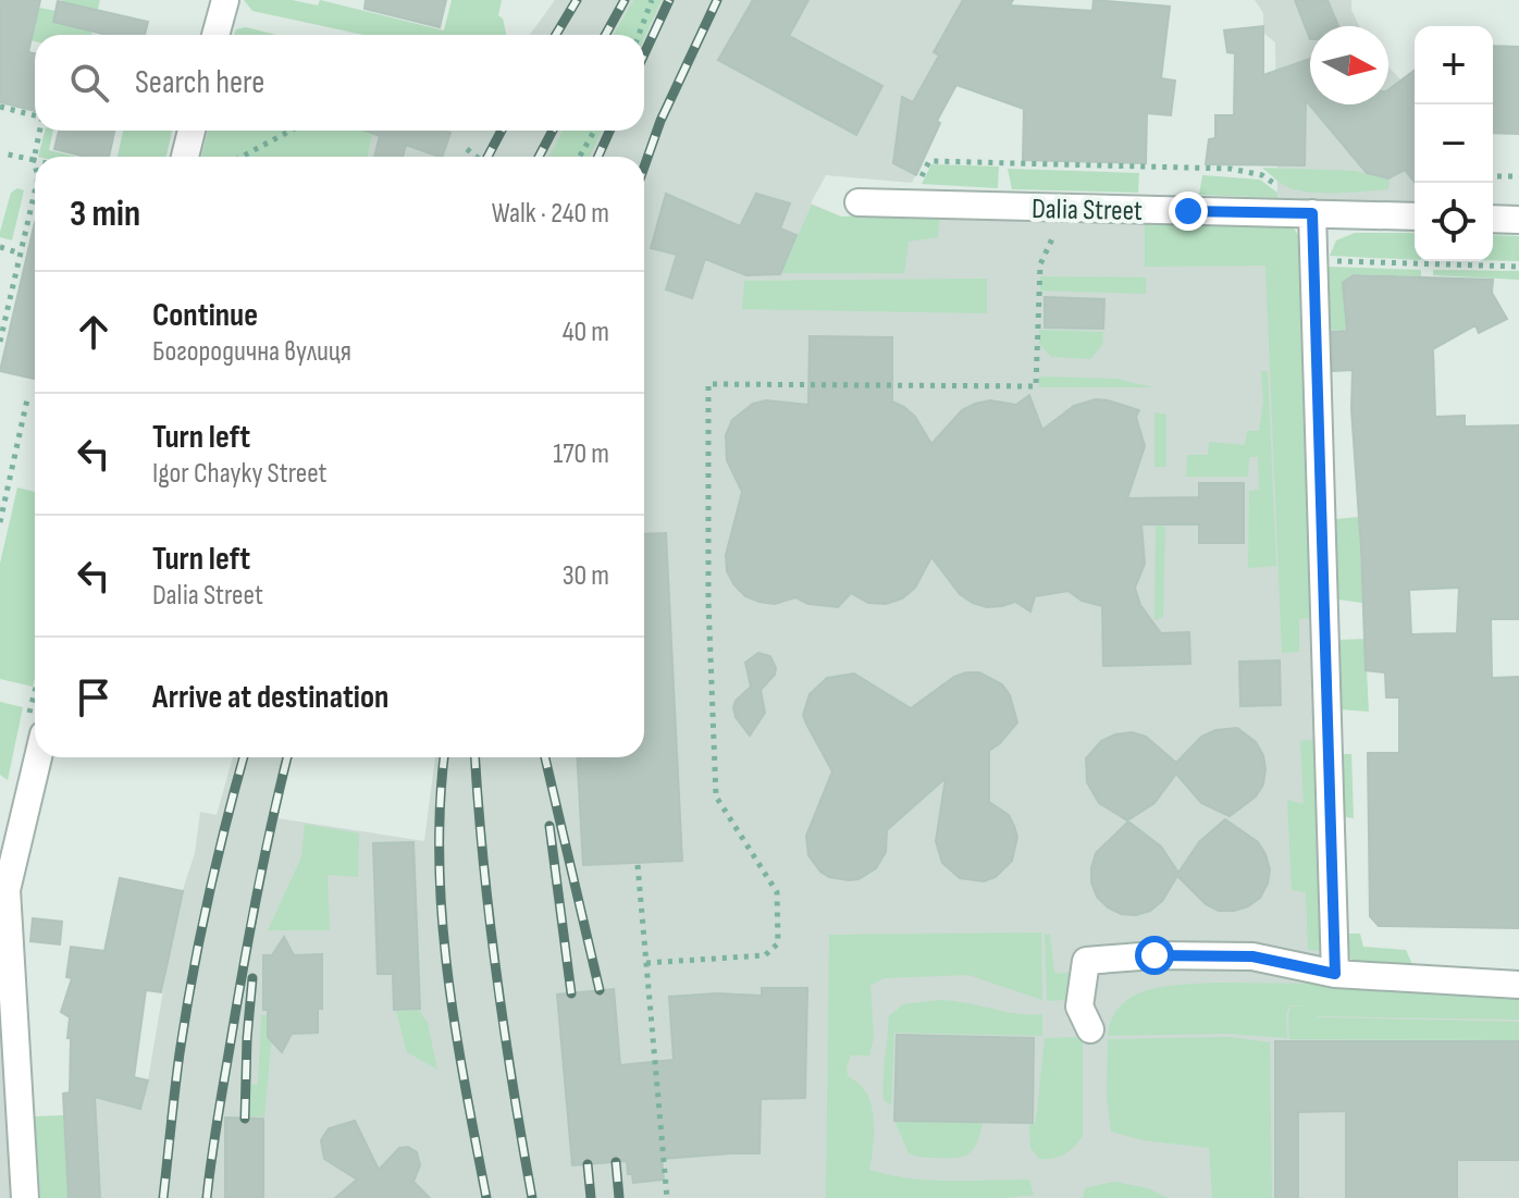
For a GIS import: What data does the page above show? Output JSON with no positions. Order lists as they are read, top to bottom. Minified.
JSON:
{"streets":{"street":["Dalia Street"]},"north":"right","page":{"map_buttons":["+","−"],"search":"Search here","heading":["3 min","Walk · 240 m"],"list":[["Continue","Богородична вулиця","40 m"],["Turn left","Igor Chayky Street","170 m"],["Turn left","Dalia Street","30 m"],"Arrive at destination"]}}
